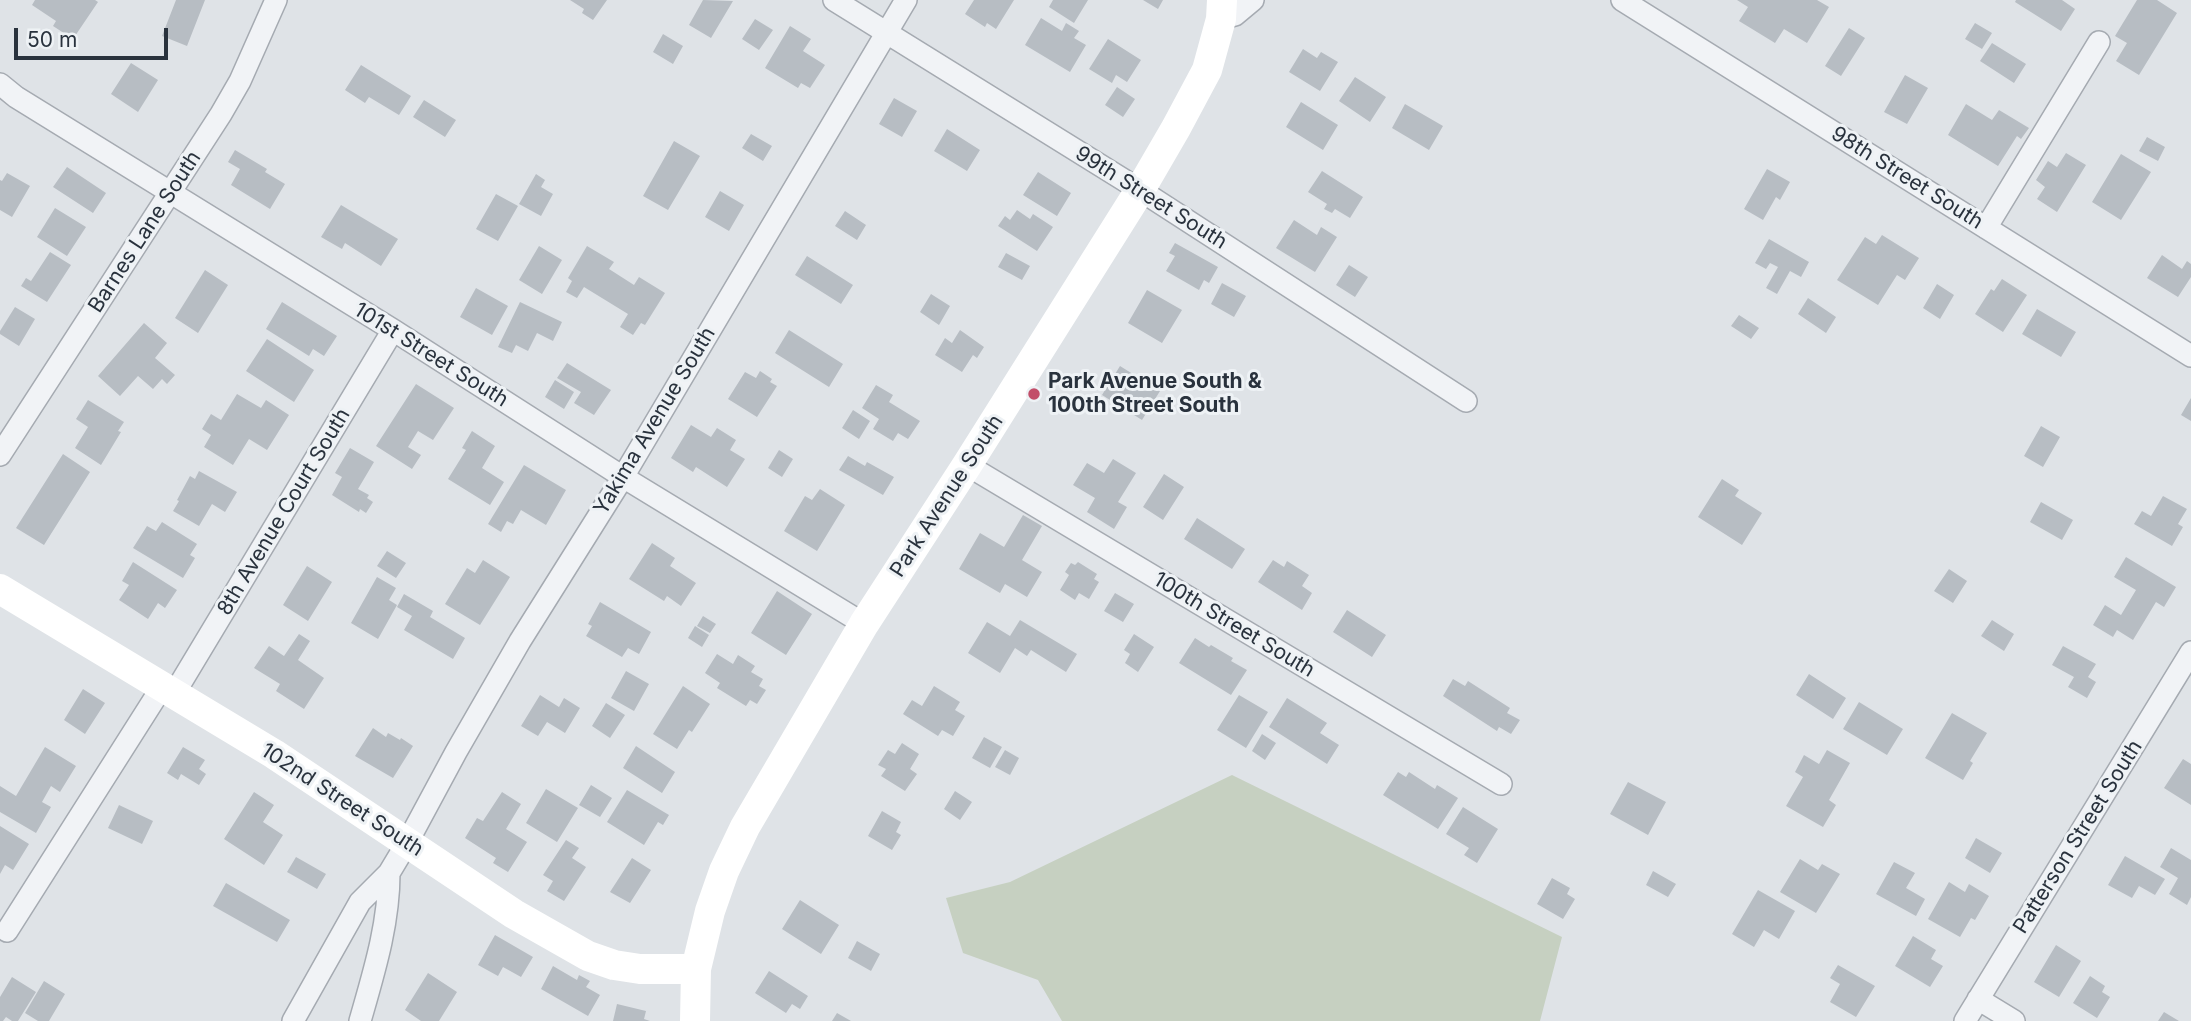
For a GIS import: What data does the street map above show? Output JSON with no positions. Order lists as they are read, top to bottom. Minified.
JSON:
{"streets":{"main road":["Park Avenue South","102nd Street South"],"street":["98th Street South","99th Street South","Barnes Lane South","101st Street South","Yakima Avenue South","8th Avenue Court South","100th Street South","Patterson Street South"]},"crossings":[["99th Street South","Yakima Avenue South"],["99th Street South","Park Avenue South"],["Barnes Lane South","101st Street South"],["101st Street South","Yakima Avenue South"],["101st Street South","Park Avenue South"],["101st Street South","8th Avenue Court South"],["Yakima Avenue South","102nd Street South"],["Park Avenue South","100th Street South"],["Park Avenue South","102nd Street South"],["8th Avenue Court South","102nd Street South"]],"places":["Park Avenue South & 100th Street South"],"scale_bar":"50 m"}
